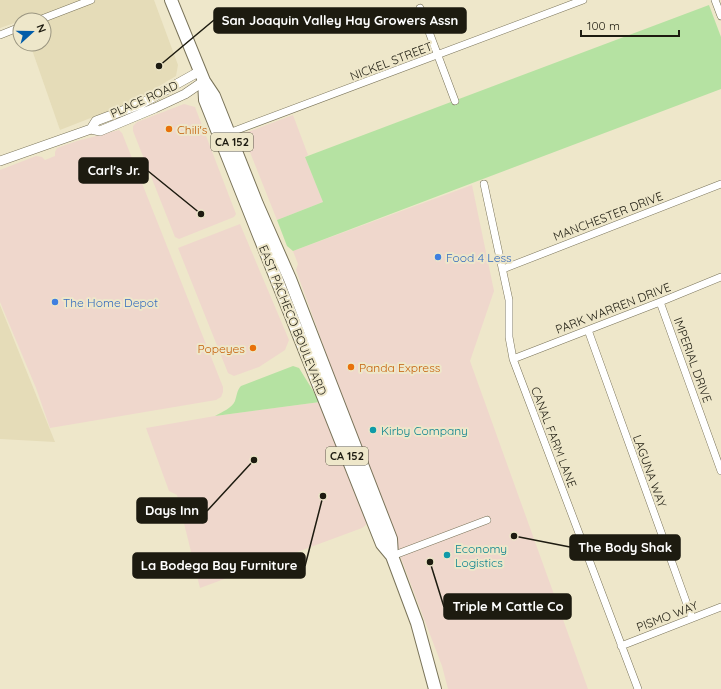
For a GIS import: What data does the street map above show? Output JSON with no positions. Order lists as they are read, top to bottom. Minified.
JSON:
{"streets":{"highway":["CA 152","EAST PACHECO BOULEVARD"],"street":["NICKEL STREET","PLACE ROAD","MANCHESTER DRIVE","PARK WARREN DRIVE","IMPERIAL DRIVE","CANAL FARM LANE","LAGUNA WAY","PISMO WAY"]},"crossings":[["NICKEL STREET","EAST PACHECO BOULEVARD"],["PLACE ROAD","EAST PACHECO BOULEVARD"],["MANCHESTER DRIVE","CANAL FARM LANE"],["PARK WARREN DRIVE","IMPERIAL DRIVE"],["PARK WARREN DRIVE","CANAL FARM LANE"],["PARK WARREN DRIVE","LAGUNA WAY"],["CANAL FARM LANE","PISMO WAY"],["LAGUNA WAY","PISMO WAY"]],"places":["San Joaquin Valley Hay Growers Assn","Chili's","Carl's Jr.","Food 4 Less","The Home Depot","Popeyes","Panda Express","Kirby Company","Days Inn","La Bodega Bay Furniture","The Body Shak","Economy Logistics","Triple M Cattle Co"],"scale_bar":"100 m","north":"right"}
